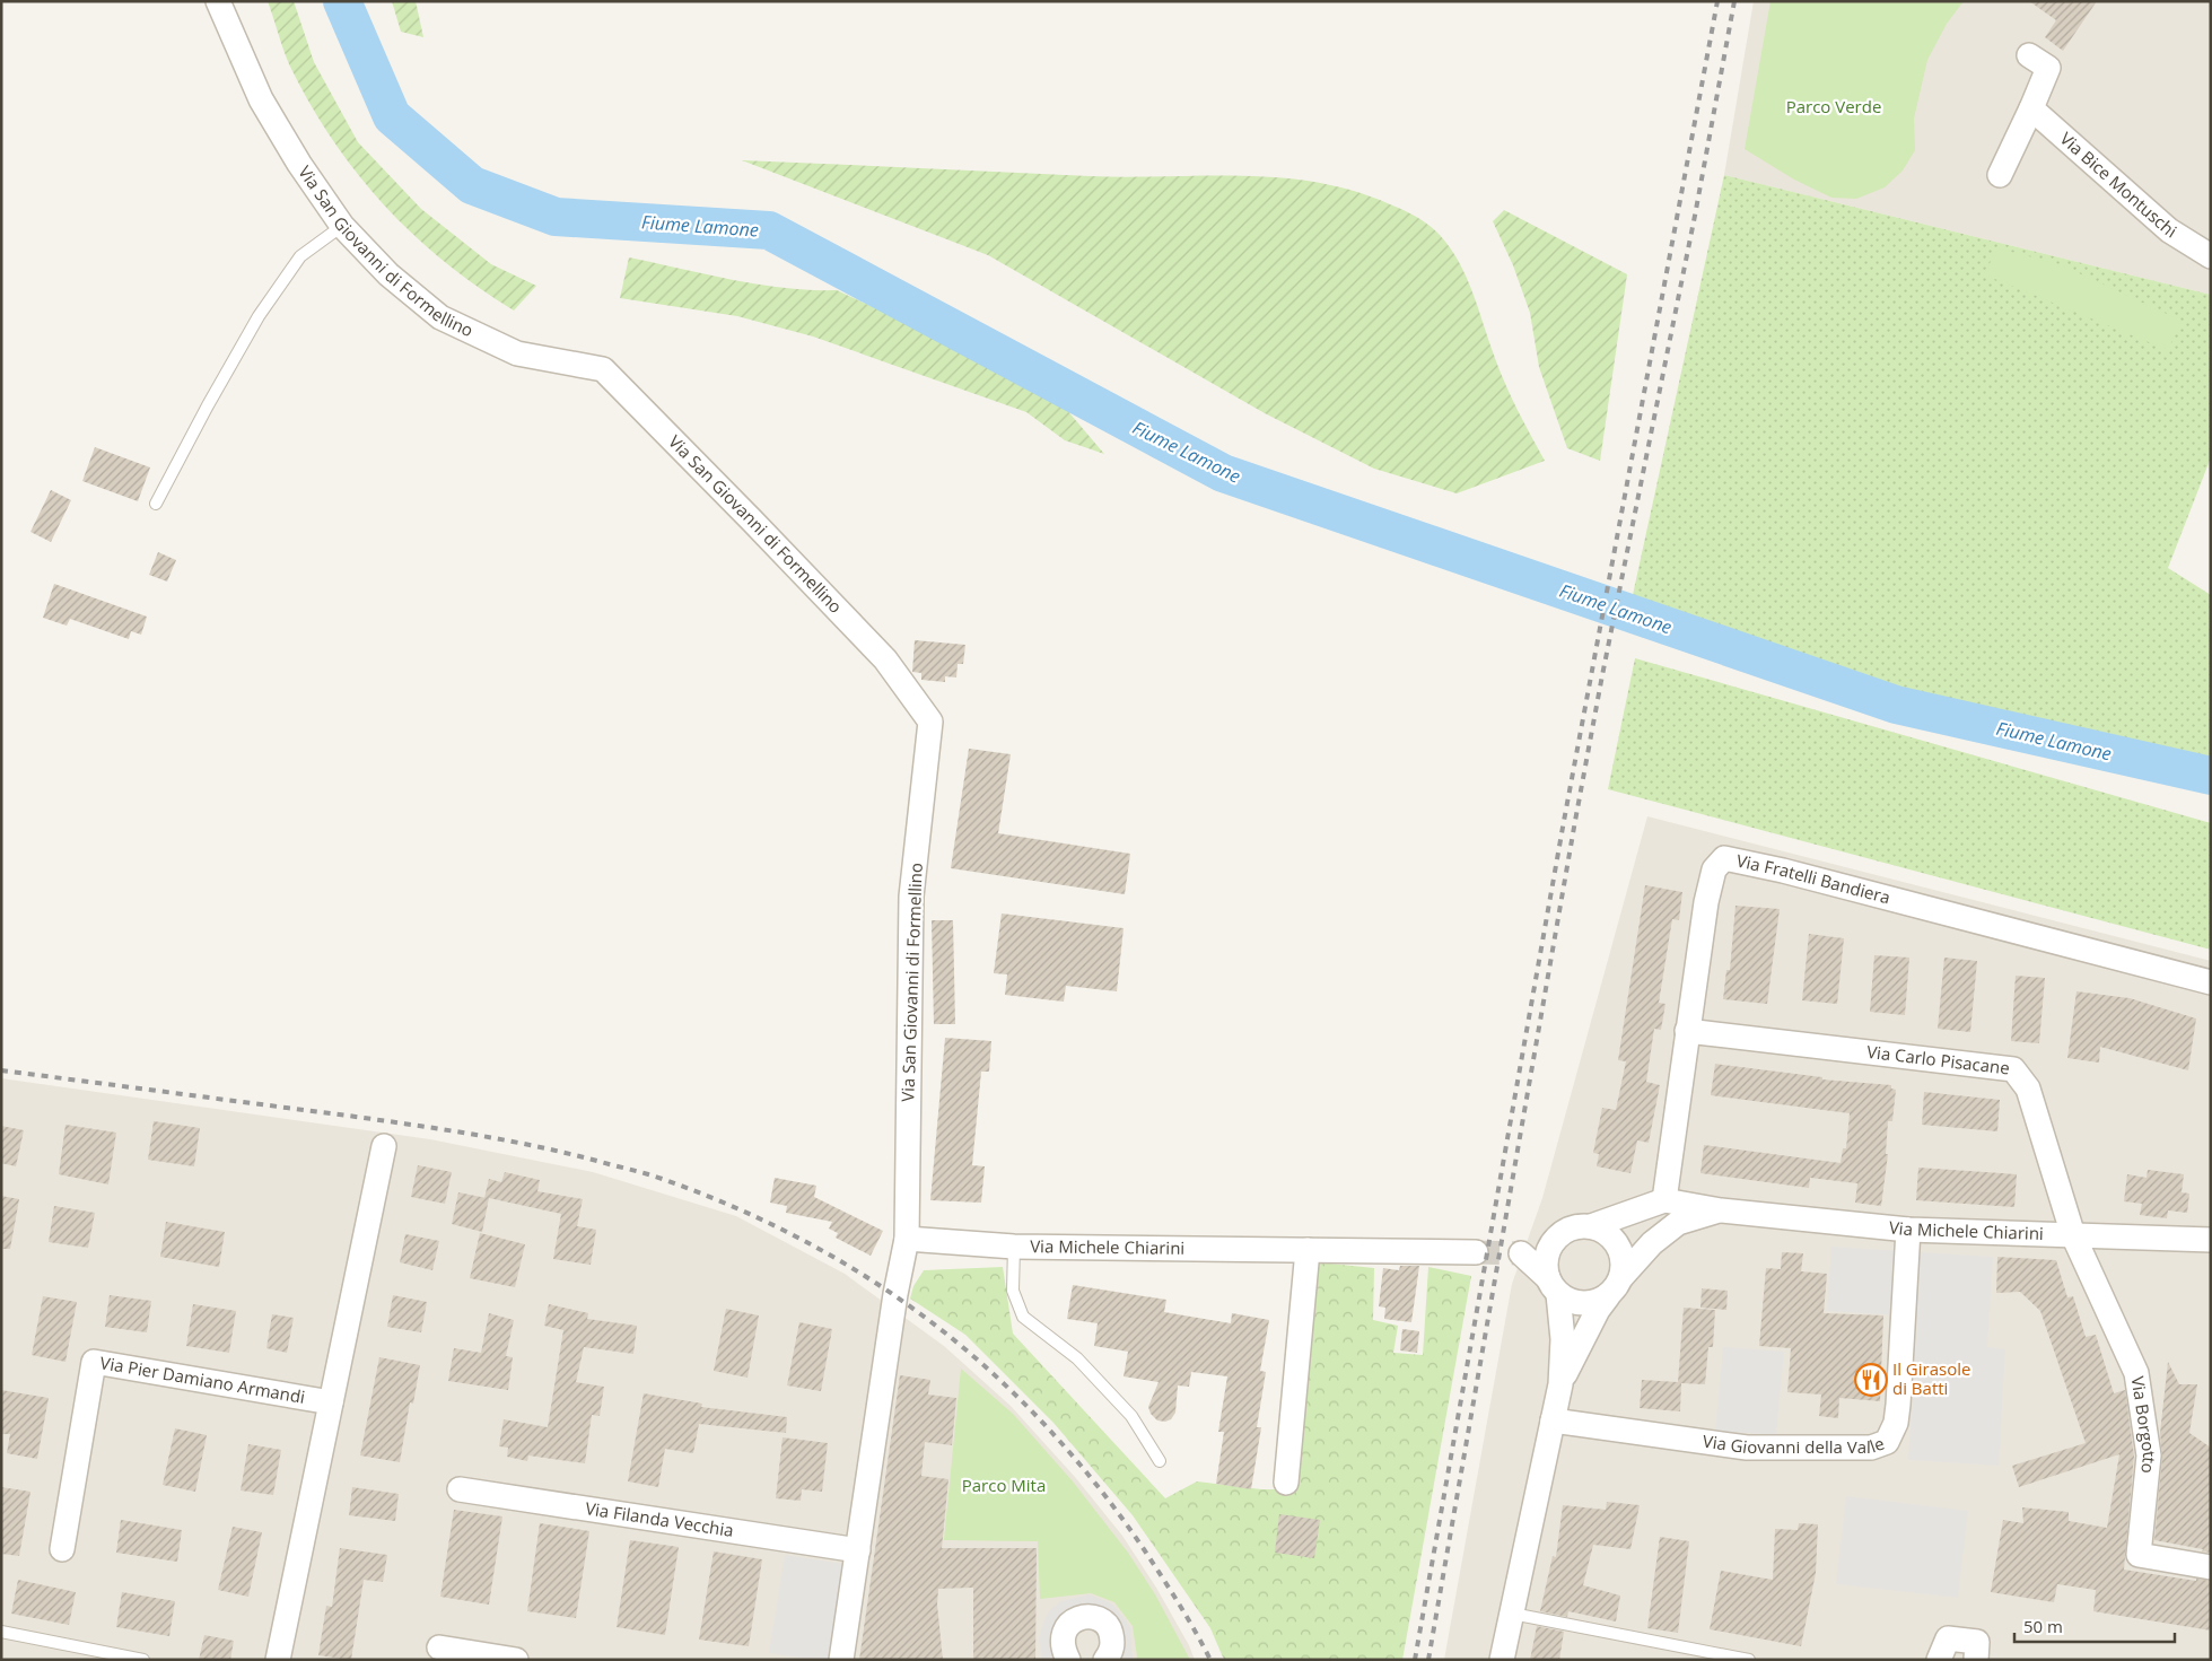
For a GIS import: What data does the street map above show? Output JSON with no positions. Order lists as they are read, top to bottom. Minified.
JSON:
{"streets":{"street":["Via Bice Montuschi","Via San Giovanni di Formellino","Via Fratelli Bandiera","Via Carlo Pisacane","Via Michele Chiarini","Via Pier Damiano Armandi","Via Borgotto","Via Giovanni della Valle","Via Filanda Vecchia"]},"crossings":[["Via San Giovanni di Formellino","Via Michele Chiarini"],["Via Fratelli Bandiera","Via Carlo Pisacane"],["Via Fratelli Bandiera","Via Michele Chiarini"],["Via Carlo Pisacane","Via Michele Chiarini"],["Via Carlo Pisacane","Via Borgotto"],["Via Michele Chiarini","Via Borgotto"],["Via Michele Chiarini","Via Giovanni della Valle"]],"water":["Fiume Lamone"],"parks":["Parco Verde","Parco Mita"],"places":{"restaurant":["Il Girasole di Batti"]},"scale_bar":"50 m"}
